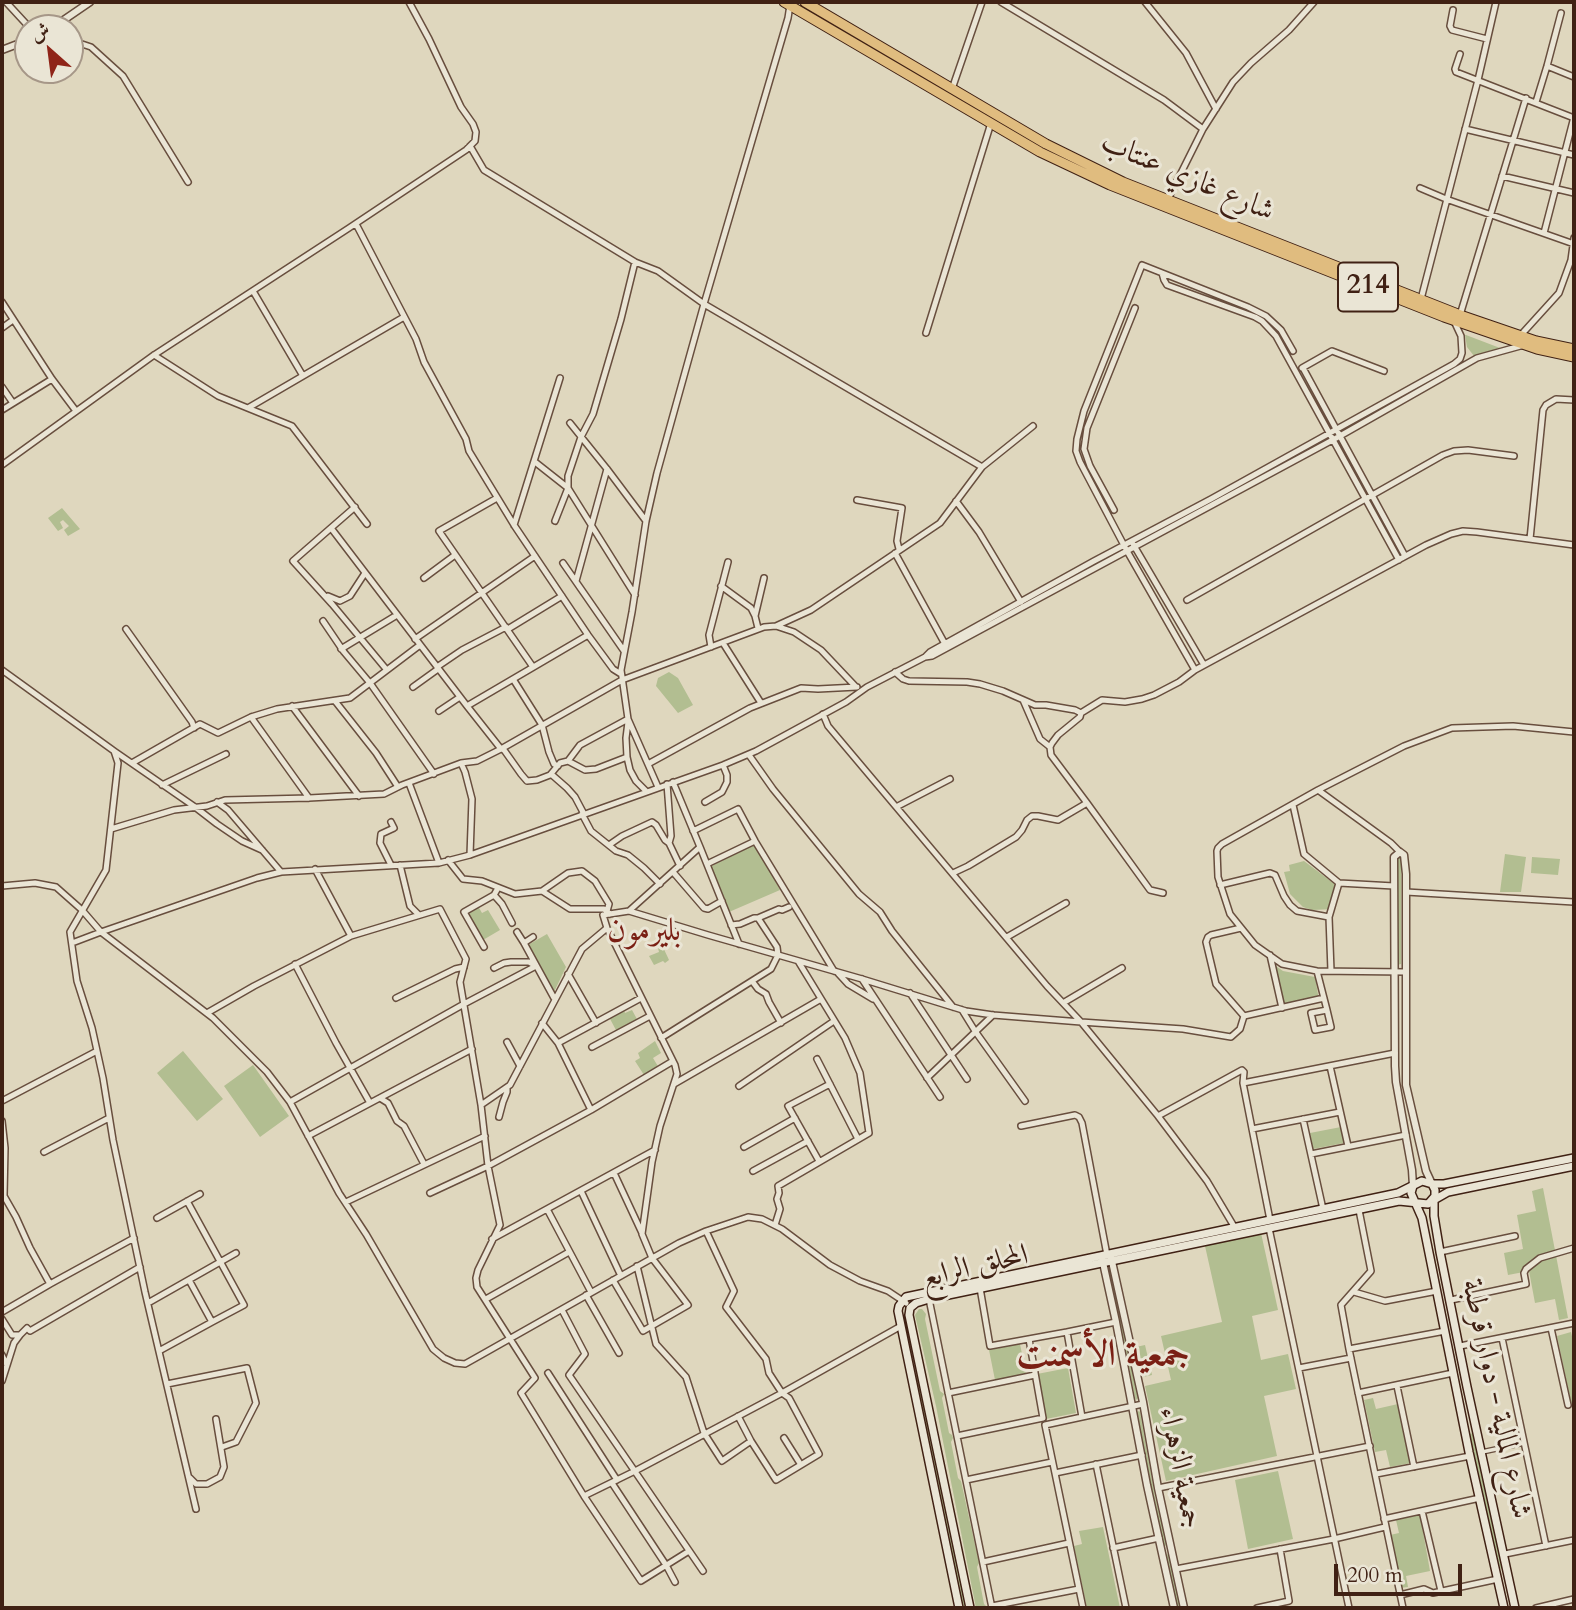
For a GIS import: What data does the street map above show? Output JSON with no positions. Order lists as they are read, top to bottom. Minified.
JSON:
{"streets":{"highway":["شارع غازي عنتاب","214"],"main road":["المحلق الرابع","شارع المالية - دوار قرطبة"],"street":["جمعية الزهراء"]},"crossings":[["شارع غازي عنتاب","214"],["المحلق الرابع","جمعية الزهراء"]],"districts":["بليرمون","جمعية الأسمنت"],"scale_bar":"200 m","north":"top left"}
